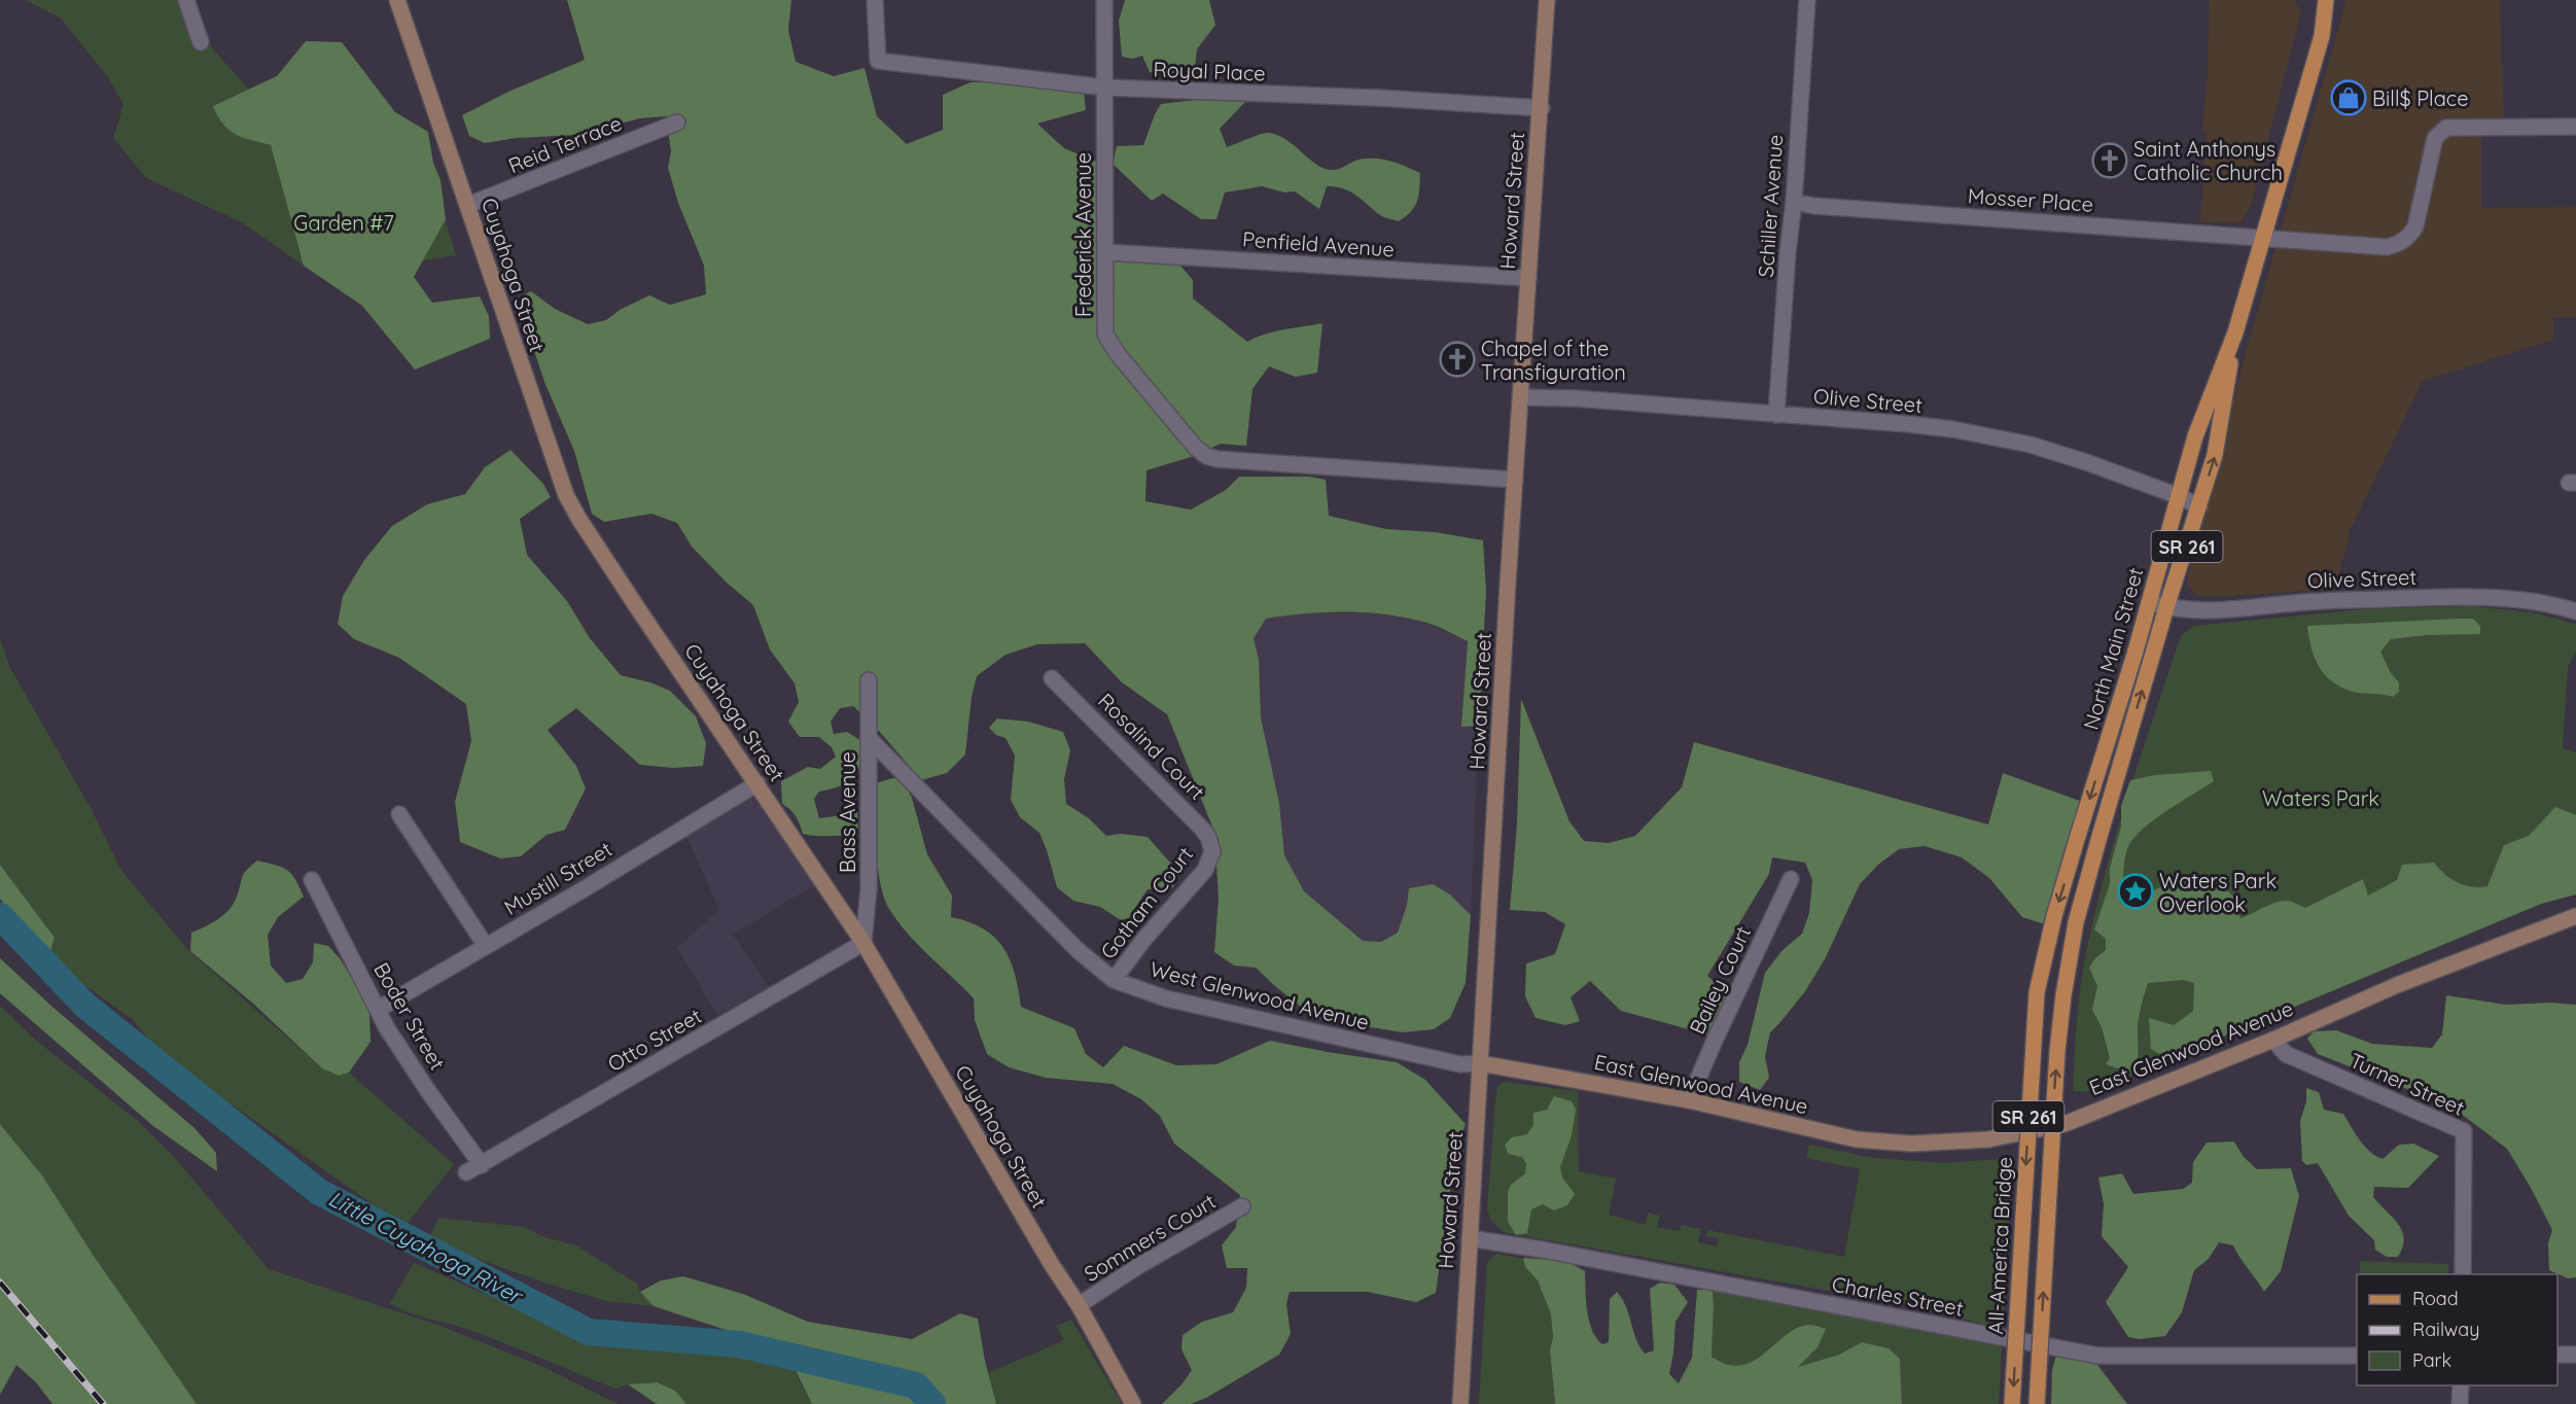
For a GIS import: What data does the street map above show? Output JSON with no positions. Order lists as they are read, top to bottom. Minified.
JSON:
{"streets":{"main road":["SR 261","North Main Street","All-America Bridge"],"street":["Royal Place","Reid Terrace","Mosser Place","Howard Street","Schiller Avenue","Frederick Avenue","Penfield Avenue","Cuyahoga Street","Olive Street","Rosalind Court","Bass Avenue","Mustill Street","Gotham Court","Bailey Court","West Glenwood Avenue","Boder Street","Otto Street","East Glenwood Avenue","Turner Street","Sommers Court","Charles Street"]},"crossings":[["Royal Place","Howard Street"],["Royal Place","Frederick Avenue"],["Reid Terrace","Cuyahoga Street"],["Mosser Place","Schiller Avenue"],["Mosser Place","North Main Street"],["Howard Street","Frederick Avenue"],["Howard Street","Penfield Avenue"],["Howard Street","Olive Street"],["Howard Street","West Glenwood Avenue"],["Howard Street","East Glenwood Avenue"],["Howard Street","Charles Street"],["Schiller Avenue","Olive Street"],["Frederick Avenue","Penfield Avenue"],["Cuyahoga Street","Bass Avenue"],["Cuyahoga Street","Mustill Street"],["Cuyahoga Street","Otto Street"],["Cuyahoga Street","Sommers Court"],["Olive Street","North Main Street"],["North Main Street","All-America Bridge"],["Rosalind Court","Gotham Court"],["Bass Avenue","West Glenwood Avenue"],["Bass Avenue","Otto Street"],["Mustill Street","Boder Street"],["Gotham Court","West Glenwood Avenue"],["Bailey Court","East Glenwood Avenue"],["West Glenwood Avenue","East Glenwood Avenue"],["Boder Street","Otto Street"],["East Glenwood Avenue","Turner Street"]],"one_way":["All-America Bridge"],"water":["Little Cuyahoga River"],"parks":["Garden #7","Waters Park"],"places":{"shop":["Bill$ Place"],"church":["Saint Anthonys Catholic Church","Chapel of the Transfiguration"],"place":["Waters Park Overlook"]},"legend":["Road","Railway","Park"]}
